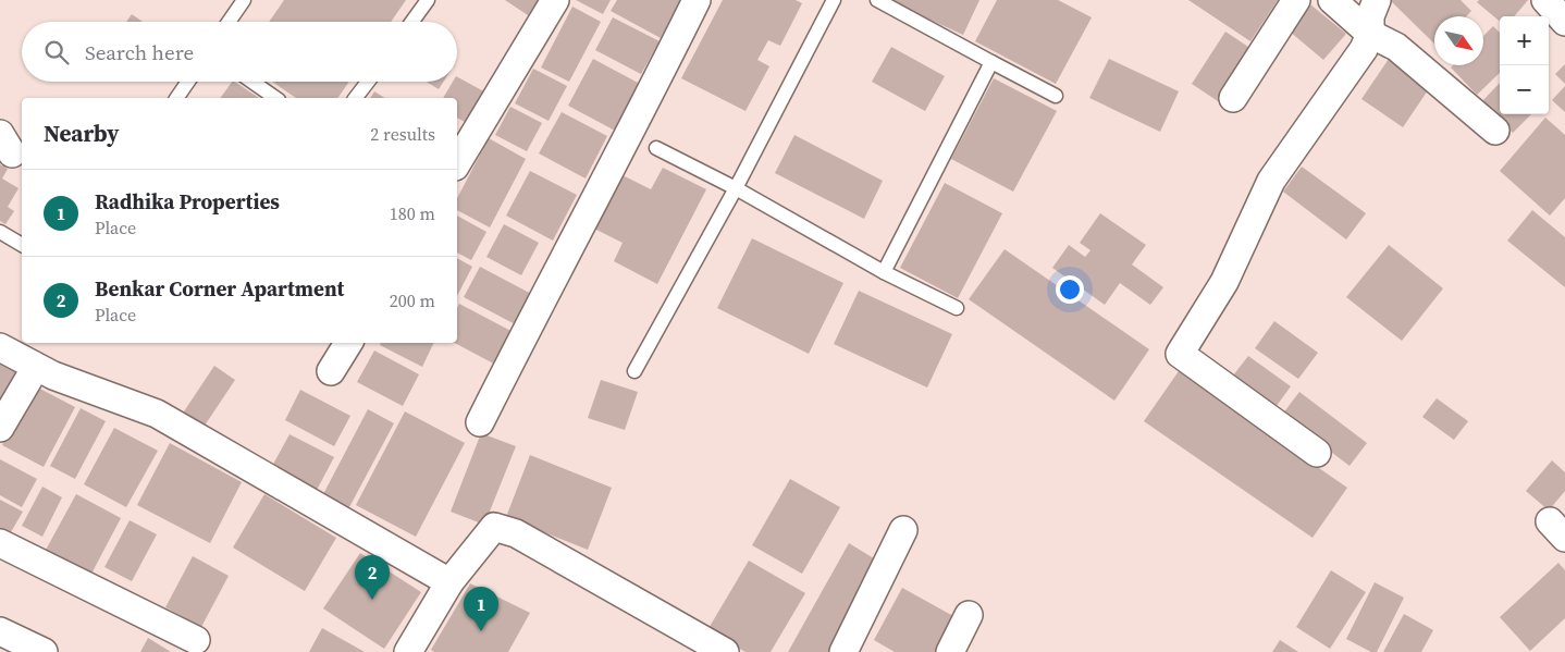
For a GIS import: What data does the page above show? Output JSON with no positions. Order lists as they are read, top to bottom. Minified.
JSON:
{"north":"bottom right","page":{"map_buttons":["+","−"],"search":"Search here","heading":["Nearby","2 results"],"list":[{"mark":"1","name":"Radhika Properties","note":"Place","value":"180 m"},{"mark":"2","name":"Benkar Corner Apartment","note":"Place","value":"200 m"}],"pins":["2","1"]}}
